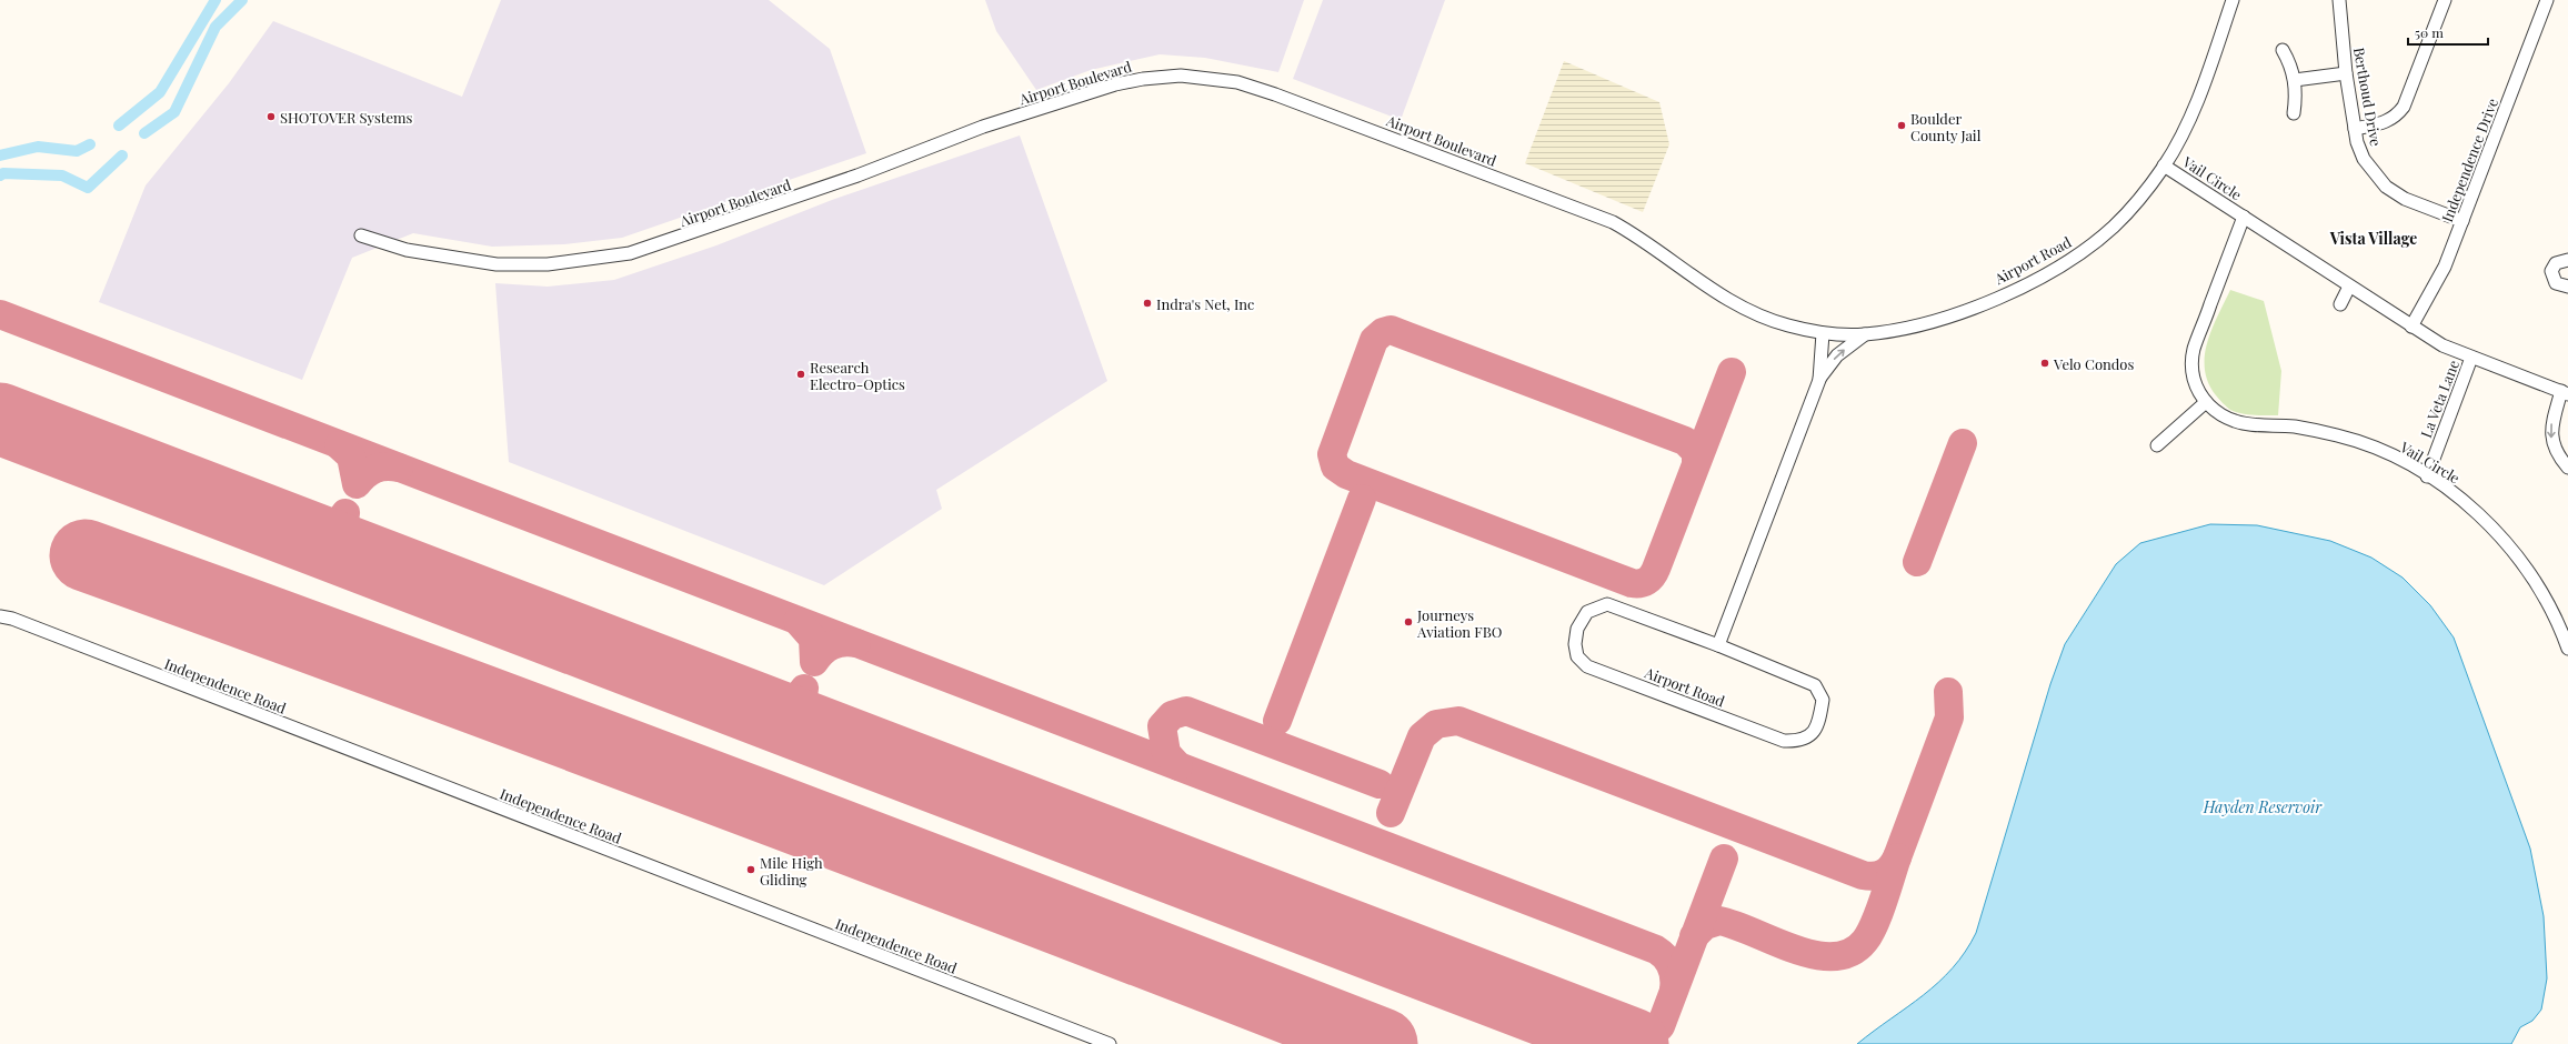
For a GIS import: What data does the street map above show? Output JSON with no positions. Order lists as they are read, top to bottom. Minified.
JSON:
{"streets":{"street":["Airport Boulevard","Berthoud Drive","Independence Drive","Vail Circle","Airport Road","La Veta Lane","Independence Road"]},"crossings":[["Airport Boulevard","Airport Road"],["Berthoud Drive","Independence Drive"],["Independence Drive","Vail Circle"],["Vail Circle","Airport Road"],["Vail Circle","La Veta Lane"]],"districts":["Vista Village"],"water":["Hayden Reservoir"],"places":["SHOTOVER Systems","Boulder County Jail","Indra's Net, Inc","Velo Condos","Research Electro-Optics","Journeys Aviation FBO","Mile High Gliding"],"scale_bar":"50 m"}
